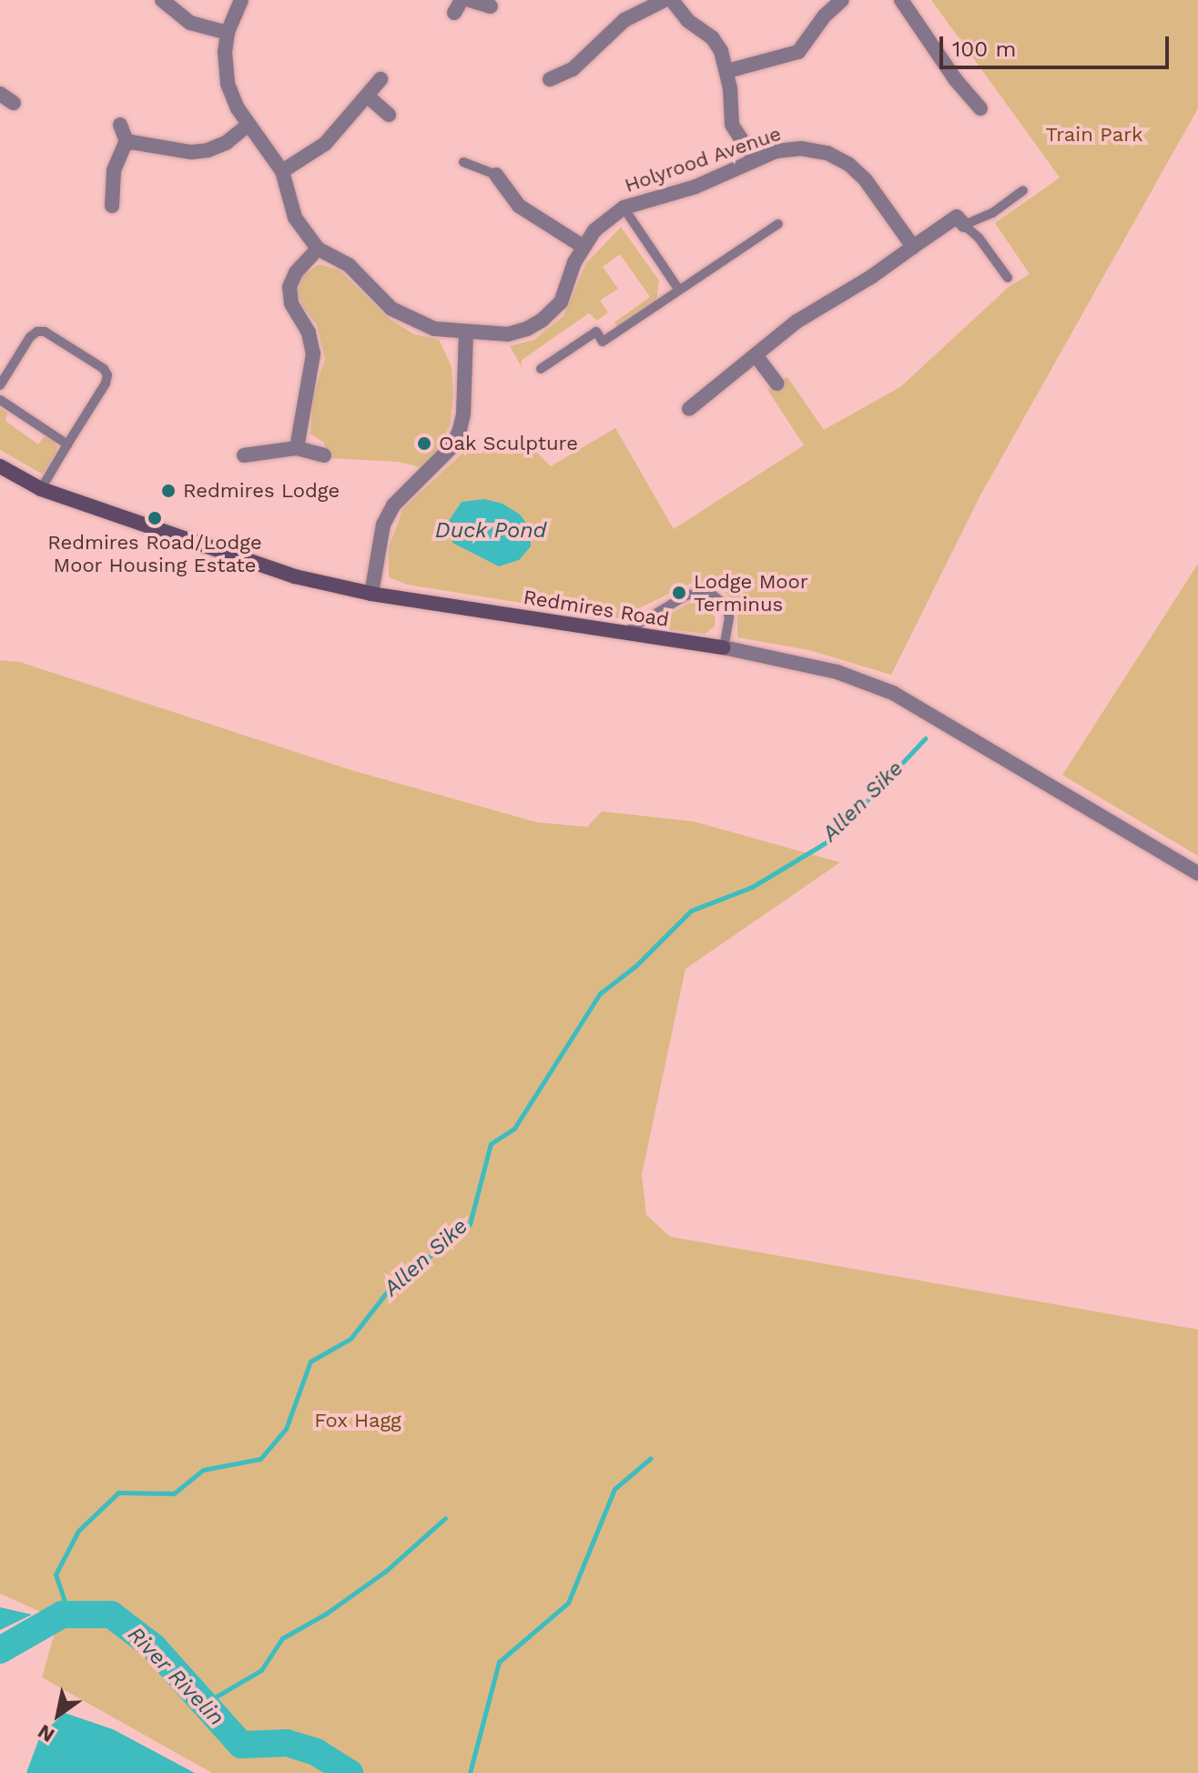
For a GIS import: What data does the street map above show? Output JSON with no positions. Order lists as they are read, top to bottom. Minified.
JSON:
{"streets":{"street":["Holyrood Avenue","Redmires Road"]},"water":["Duck Pond","Allen Sike","River Rivelin"],"parks":["Train Park","Fox Hagg"],"places":["Oak Sculpture","Redmires Lodge","Redmires Road/Lodge Moor Housing Estate","Lodge Moor Terminus"],"scale_bar":"100 m","north":"bottom left"}
